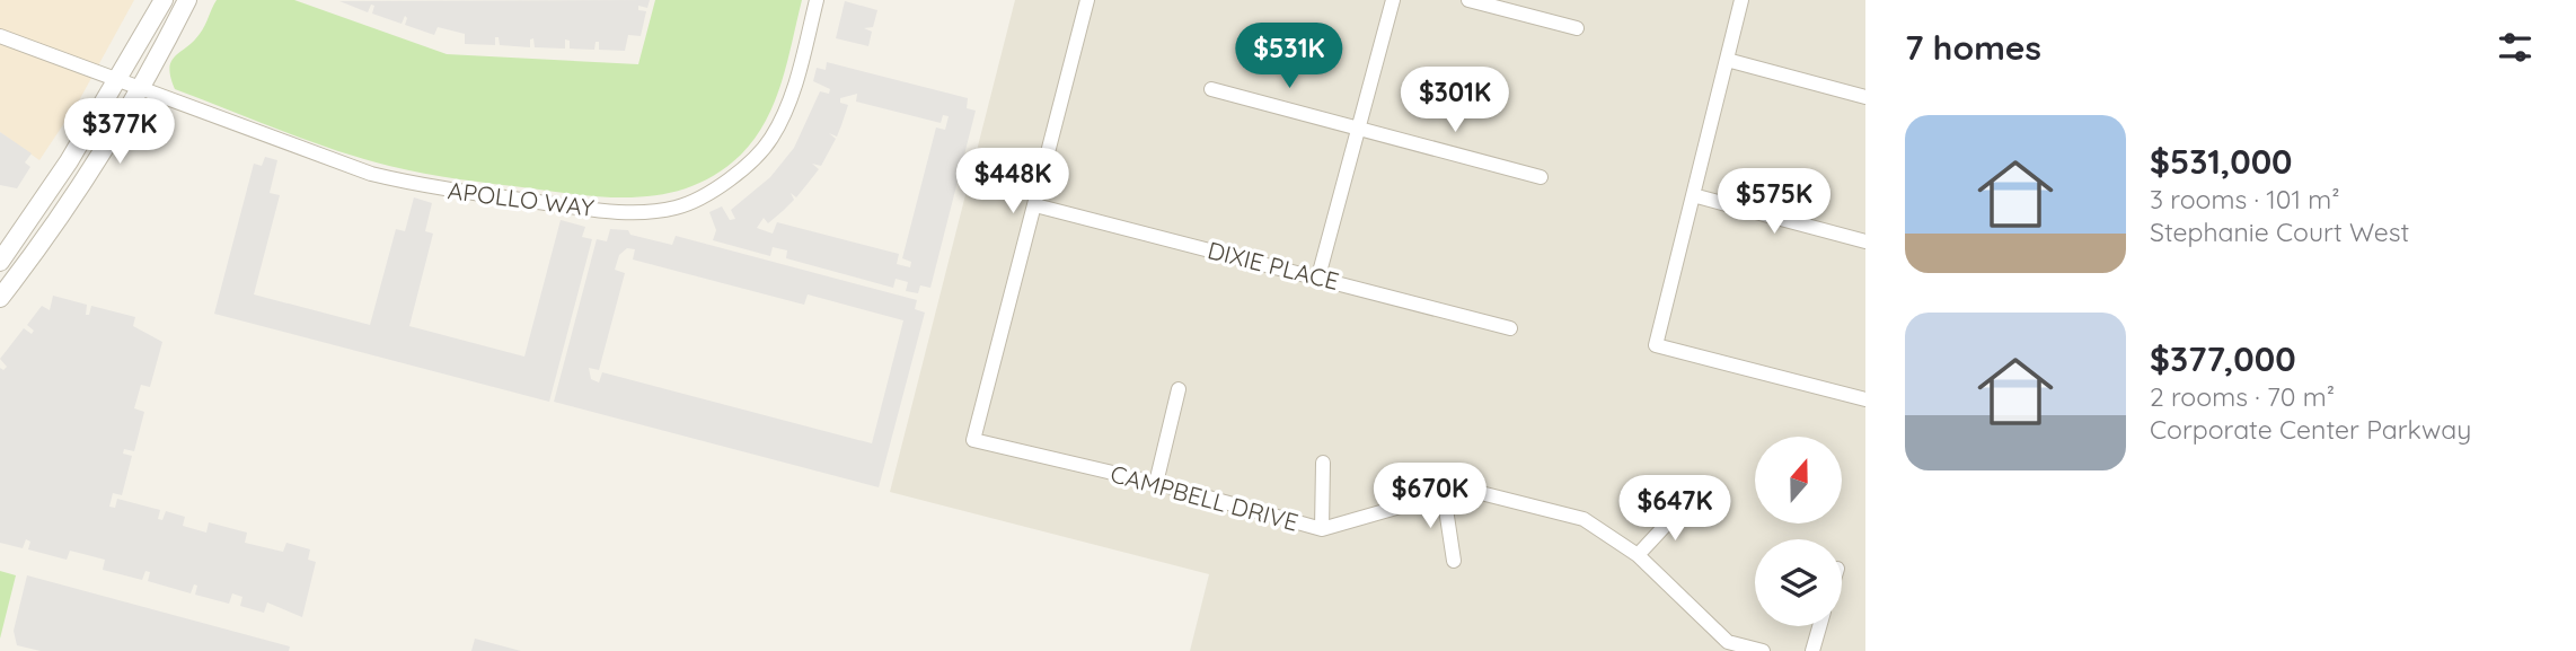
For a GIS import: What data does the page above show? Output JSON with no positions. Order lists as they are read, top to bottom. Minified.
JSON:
{"streets":{"street":["APOLLO WAY","DIXIE PLACE","CAMPBELL DRIVE"]},"crossings":[["DIXIE PLACE","CAMPBELL DRIVE"]],"north":"top","page":{"heading":"7 homes","price":["$531K","$301K","$377K","$448K","$575K","$670K","$647K"],"list":[{"name":"$531,000","note":"3 rooms · 101 m² · Stephanie Court West"},{"name":"$377,000","note":"2 rooms · 70 m² · Corporate Center Parkway"}]}}
